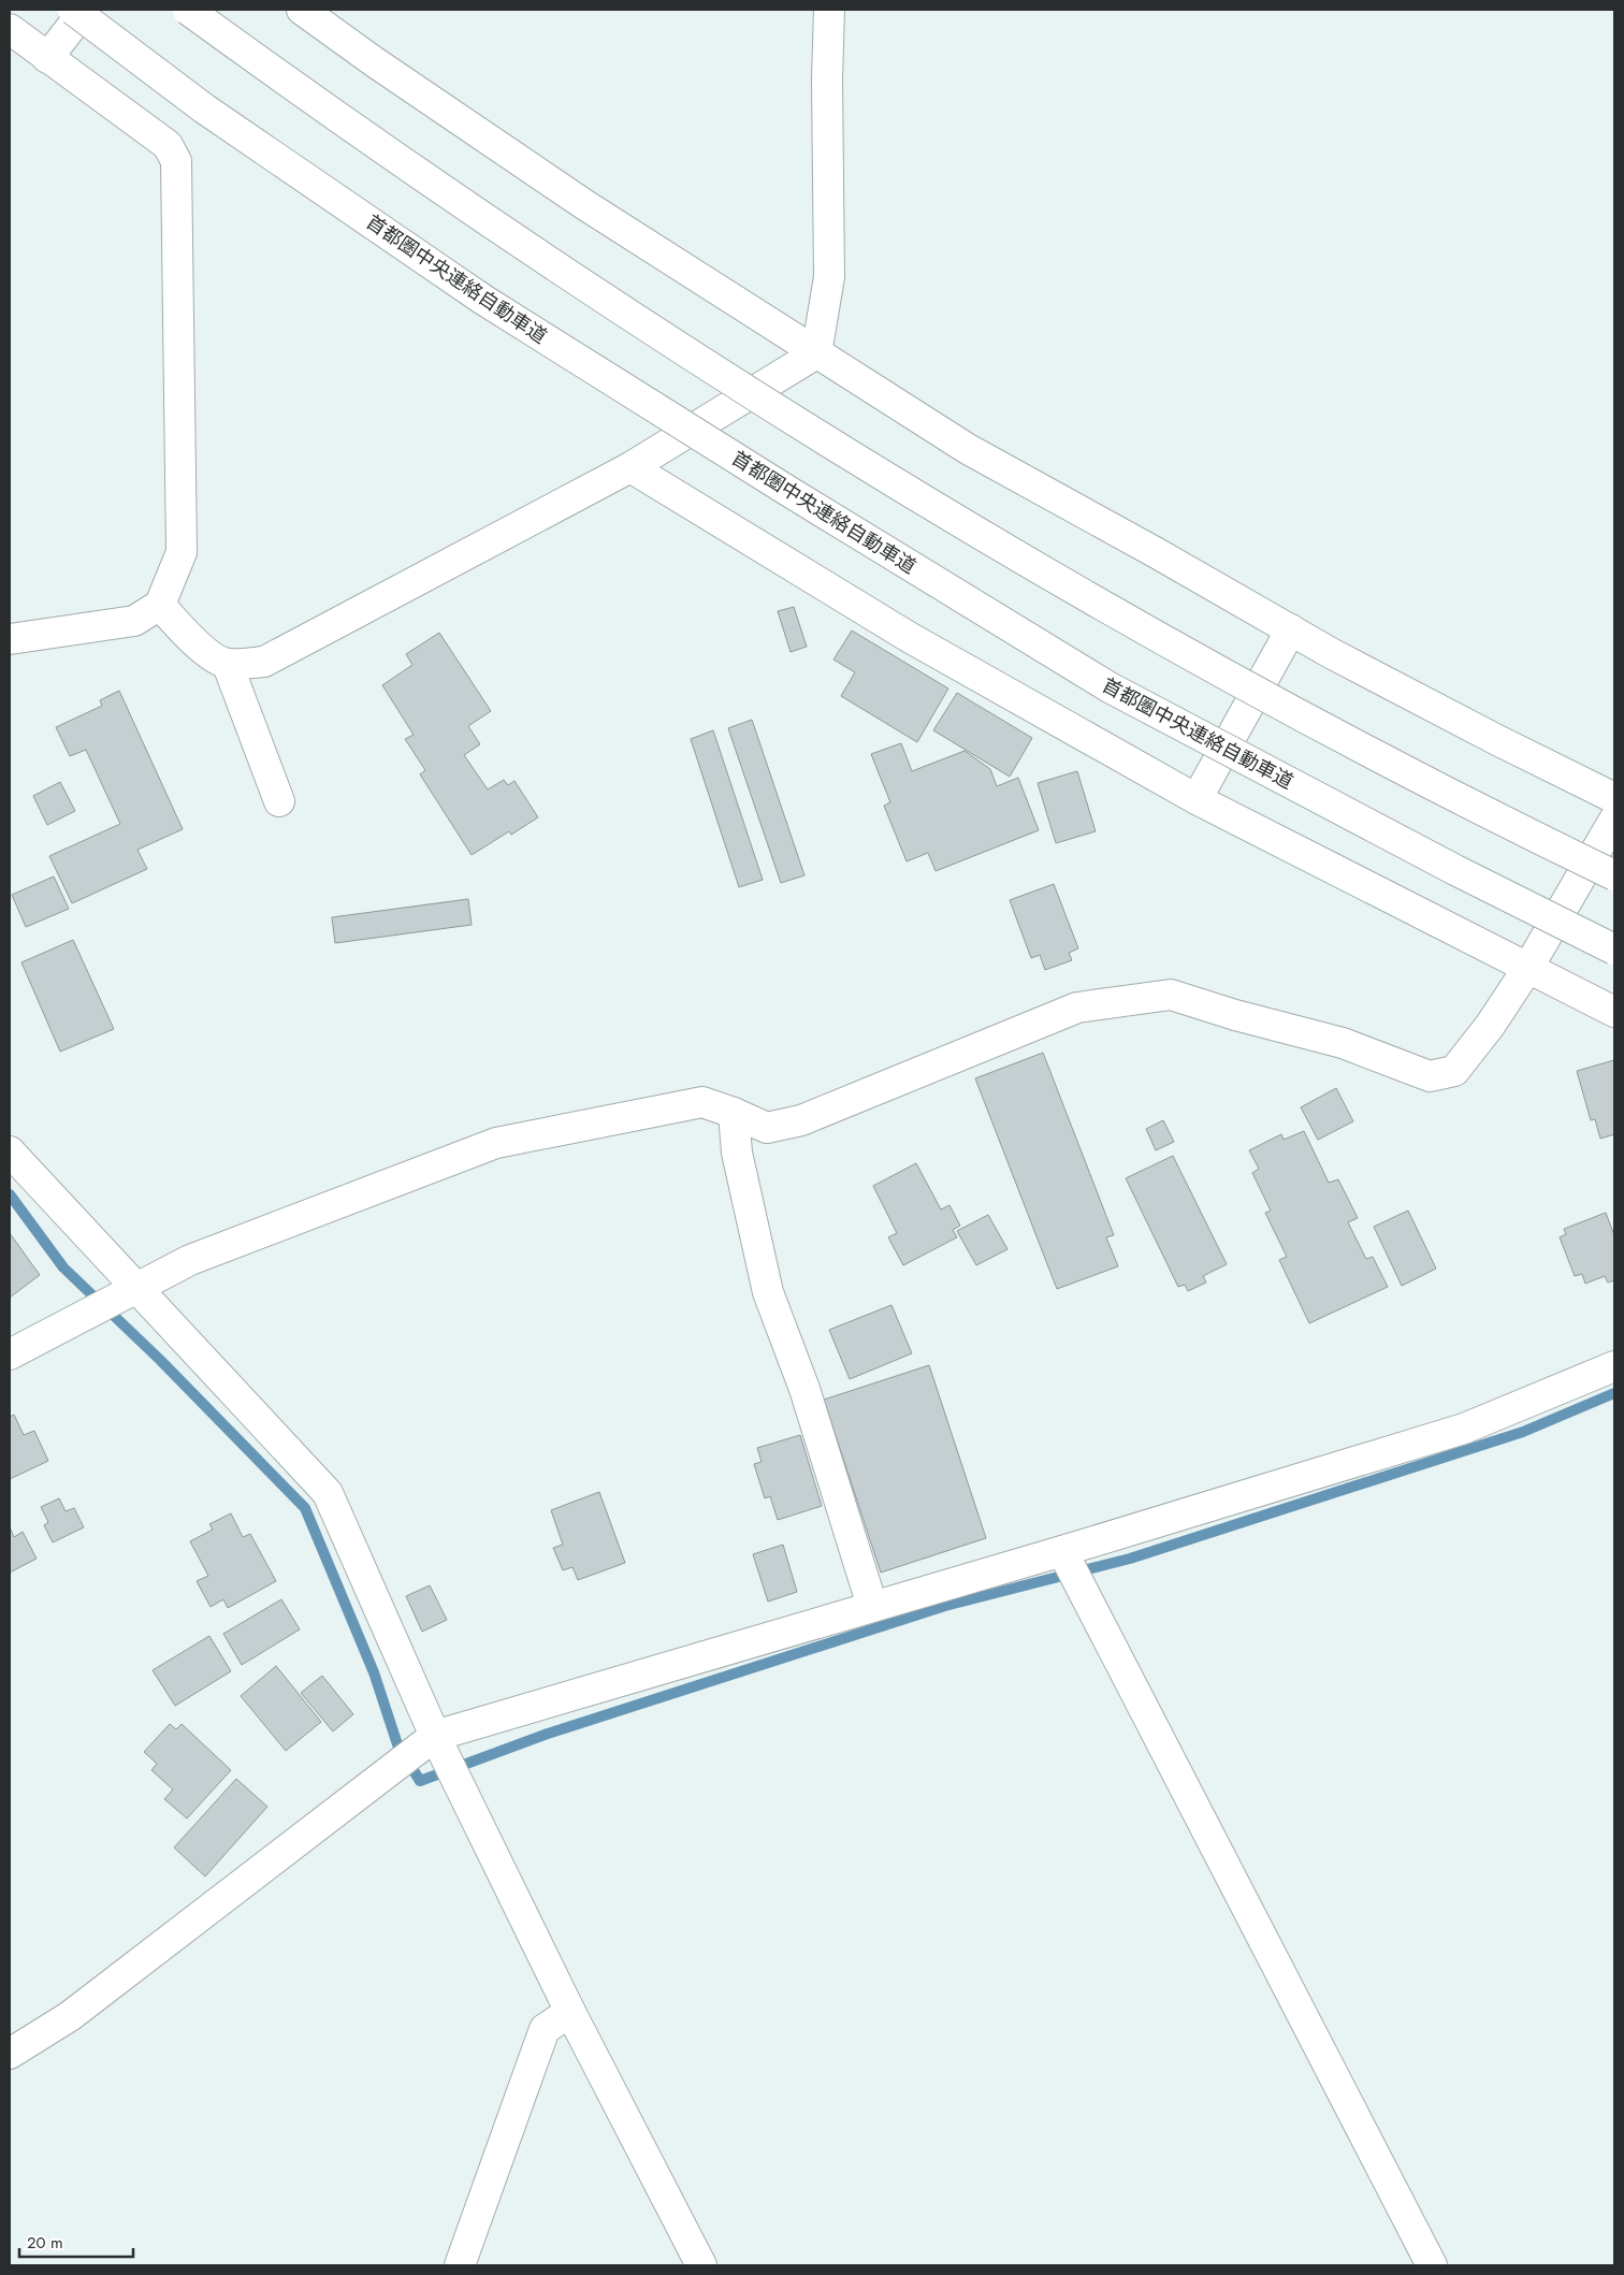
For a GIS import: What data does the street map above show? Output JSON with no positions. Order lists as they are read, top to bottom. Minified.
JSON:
{"streets":{"main road":["首都圏中央連絡自動車道"]},"scale_bar":"20 m"}
